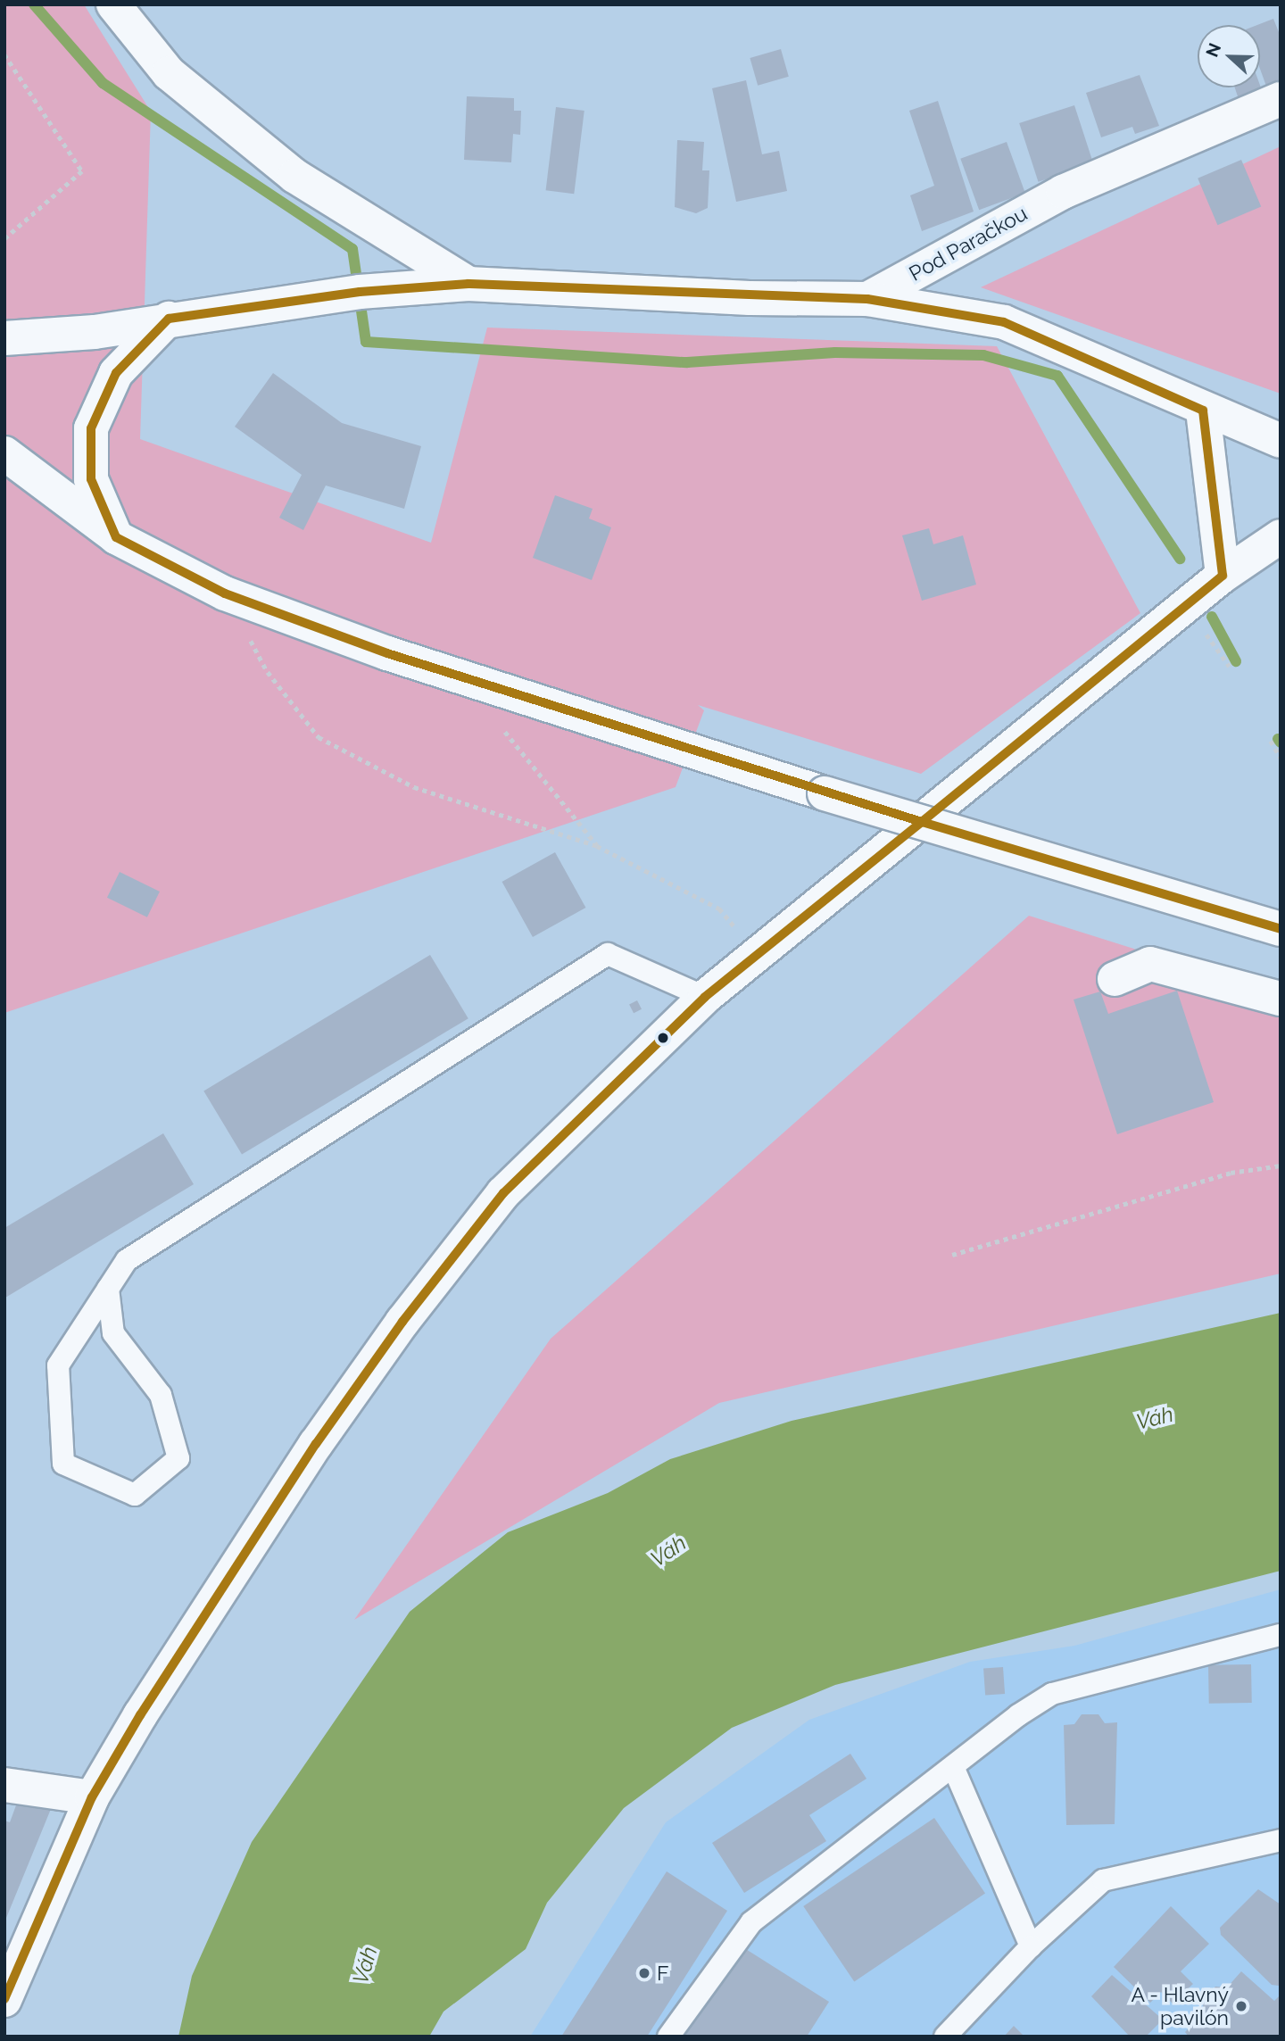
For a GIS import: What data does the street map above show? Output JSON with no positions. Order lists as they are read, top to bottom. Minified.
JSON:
{"streets":{"street":["Pod Paračkou"]},"water":["Váh"],"places":["F","A - Hlavný pavilón"],"north":"left"}
